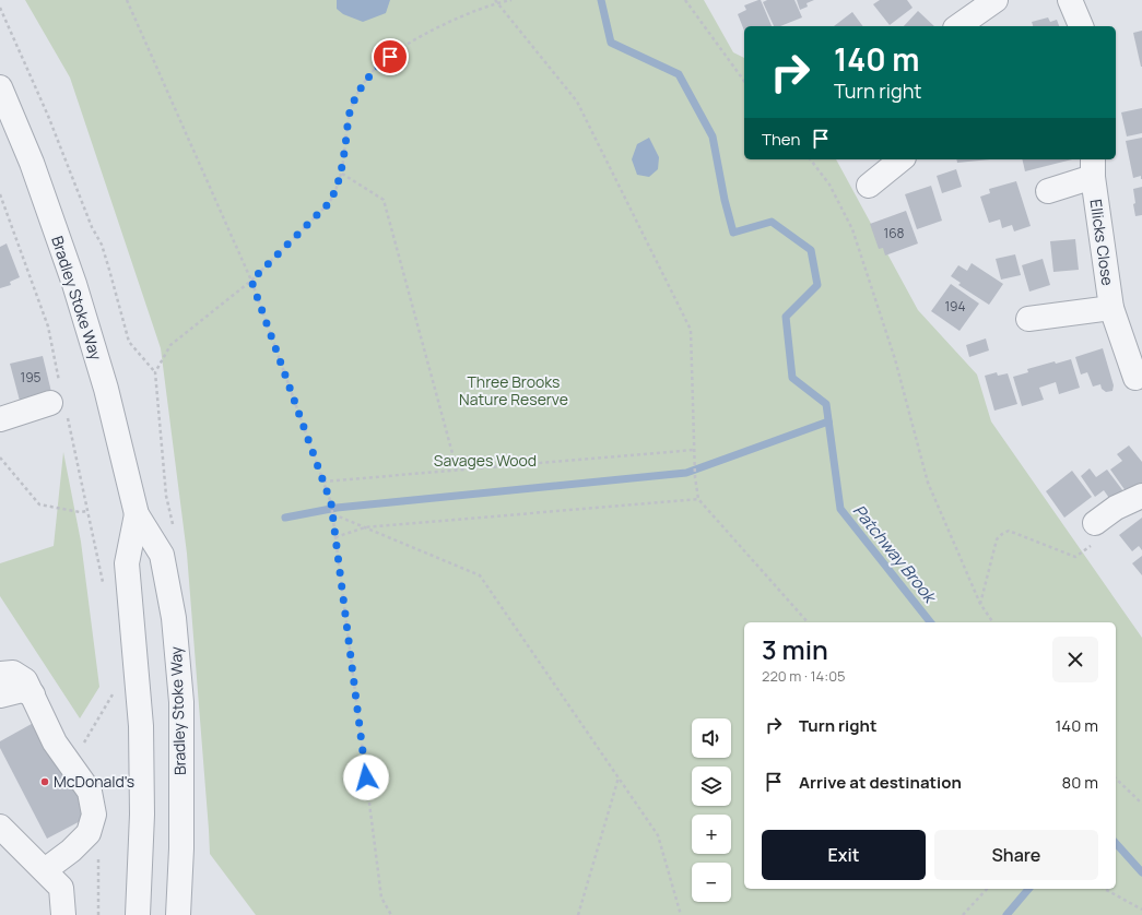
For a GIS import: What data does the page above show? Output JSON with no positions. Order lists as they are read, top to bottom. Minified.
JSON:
{"streets":{"street":["Ellicks Close","Bradley Stoke Way"]},"water":["Patchway Brook"],"parks":["Three Brooks Nature Reserve","Savages Wood"],"places":["McDonald's"],"house_numbers":["168","194","195"],"page":{"turn":["140 m","Turn right"],"then":"Then","heading":["3 min","220 m · 14:05"],"list":[{"name":"Turn right","value":"140 m"},{"name":"Arrive at destination","value":"80 m"}],"map_buttons":["+","−"],"buttons":["Exit","Share"]}}
